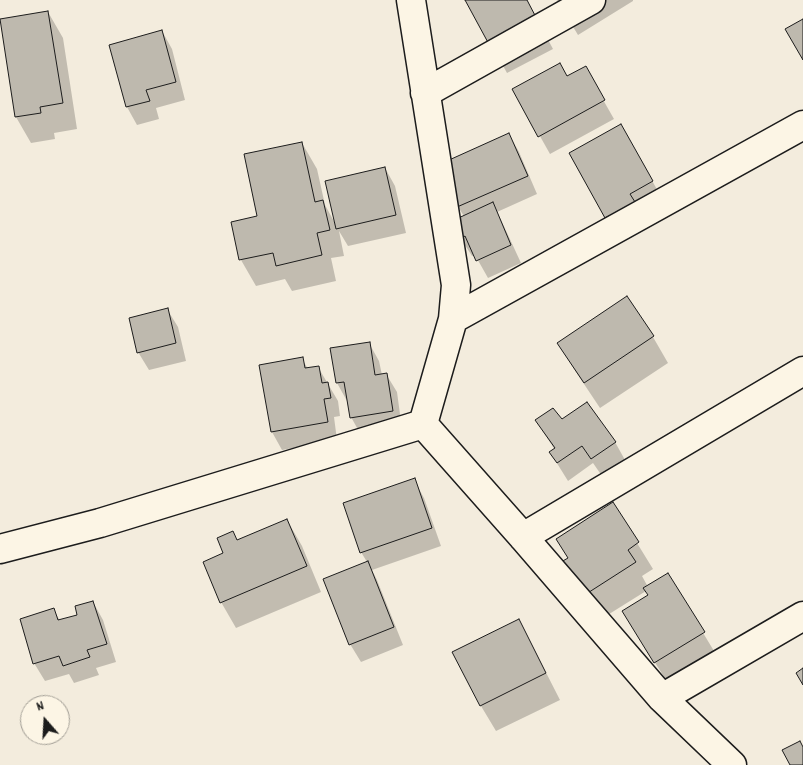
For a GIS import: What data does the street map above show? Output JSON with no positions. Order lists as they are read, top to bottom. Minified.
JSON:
{"north":"top"}
